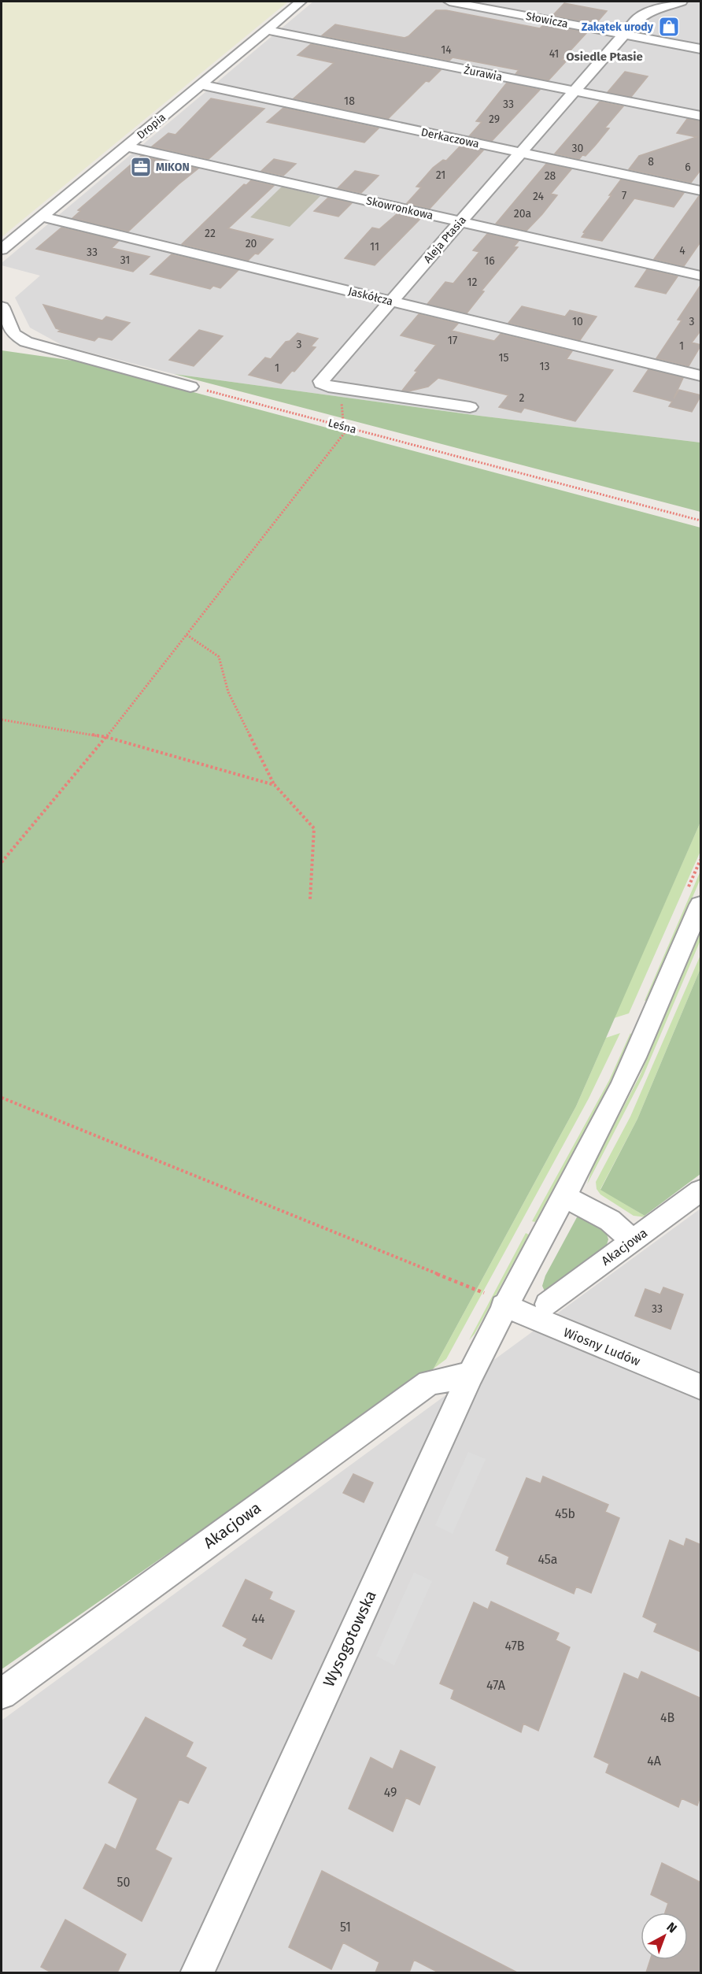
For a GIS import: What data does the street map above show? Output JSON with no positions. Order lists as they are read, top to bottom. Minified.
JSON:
{"streets":{"street":["Słowicza","Żurawia","Dropia","Derkaczowa","Skowronkowa","Aleja Ptasia","Jaskółcza","Akacjowa","Wiosny Ludów","Wysogotowska"],"path":["Leśna"]},"crossings":[["Słowicza","Aleja Ptasia"],["Żurawia","Dropia"],["Żurawia","Aleja Ptasia"],["Dropia","Derkaczowa"],["Dropia","Skowronkowa"],["Dropia","Jaskółcza"],["Derkaczowa","Aleja Ptasia"],["Skowronkowa","Aleja Ptasia"],["Aleja Ptasia","Jaskółcza"],["Akacjowa","Wysogotowska"],["Wiosny Ludów","Wysogotowska"]],"districts":["Osiedle Ptasie"],"places":{"shop":["Zakątek urody"],"office":["MIKON"]},"house_numbers":["14","41","18","33","29","30","8","6","21","28","7","24","20a","22","20","11","4","33","31","16","12","10","3","17","3","1","15","13","1","2","33","45b","45a","44","47B","47A","4B","4A","49","50","51"],"north":"top right"}
